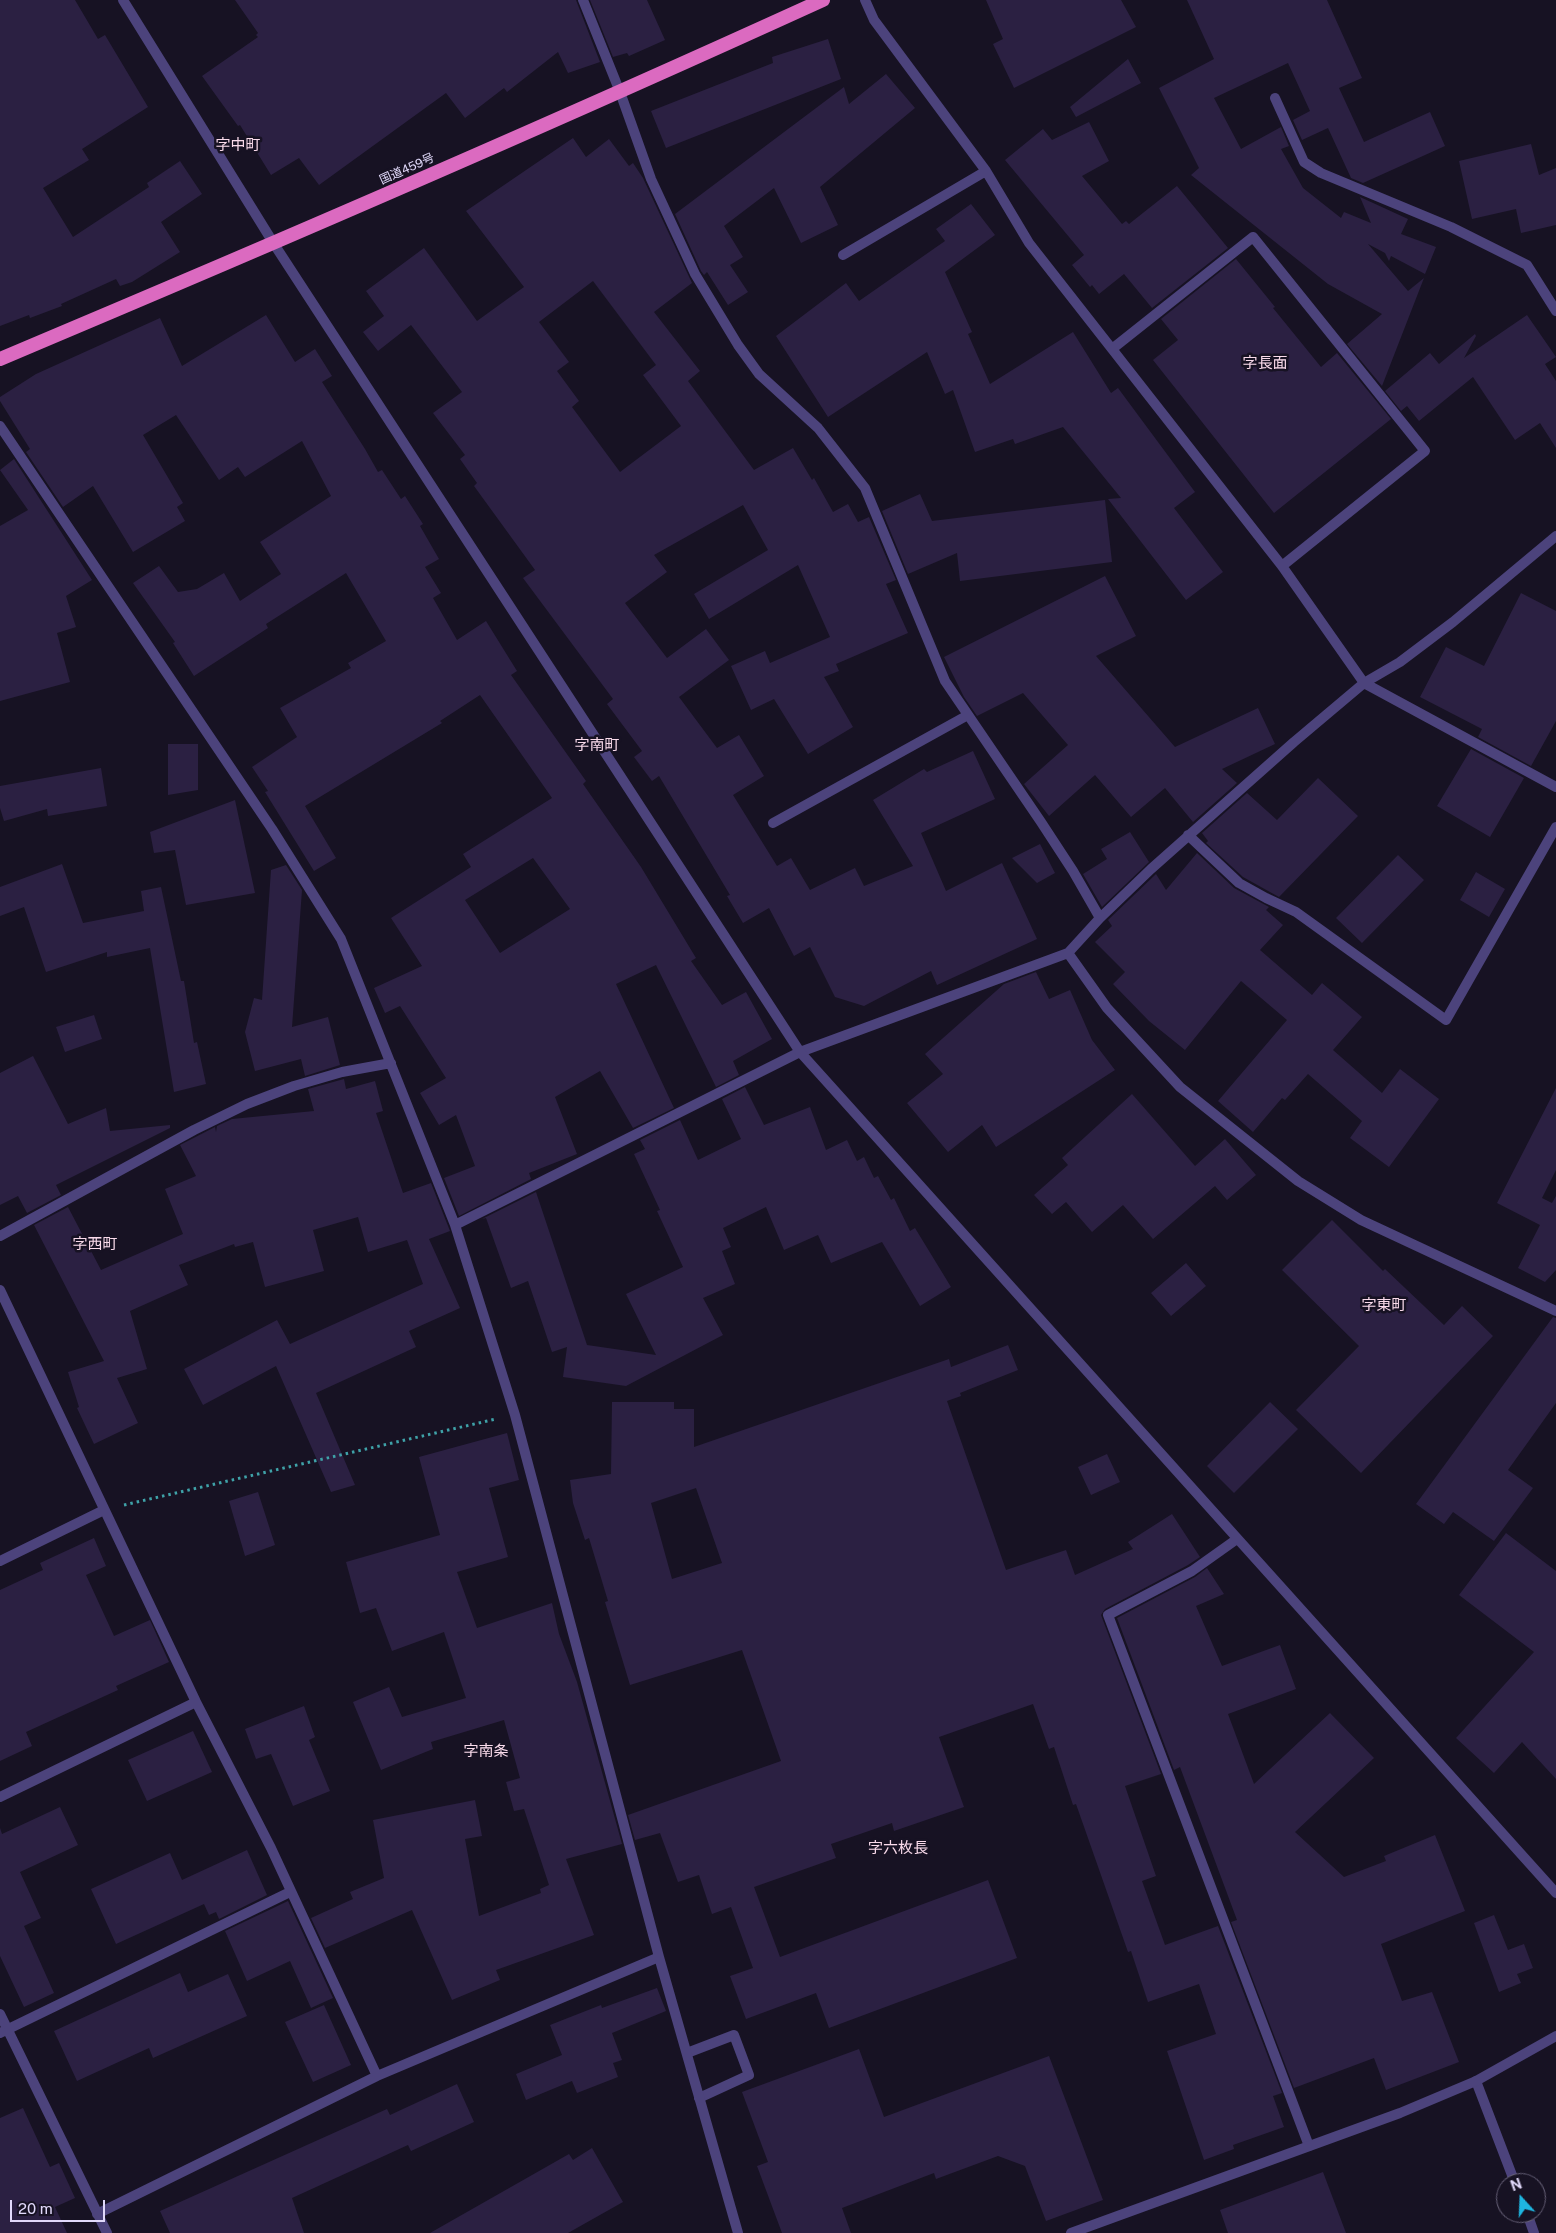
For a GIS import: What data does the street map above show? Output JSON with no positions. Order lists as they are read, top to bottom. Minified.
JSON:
{"streets":{"highway":["国道459号"]},"districts":["字中町","字長面","字南町","字西町","字東町","字南条","字六枚長"],"scale_bar":"20 m","north":"top"}
